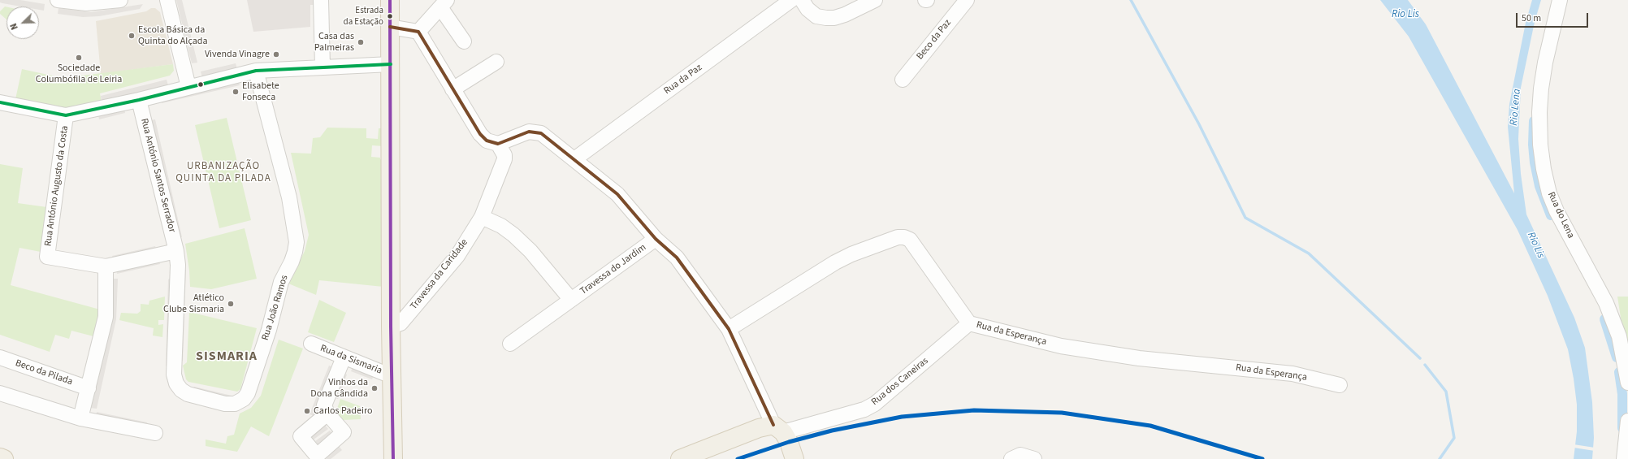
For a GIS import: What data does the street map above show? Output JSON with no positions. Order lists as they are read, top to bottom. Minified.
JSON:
{"streets":{"street":["Beco da Paz","Rua da Paz","Rua António Santos Serrador","Rua António Augusto da Costa","Rua do Lena","Travessa do Jardim","Travessa da Caridade","Rua João Ramos","Rua da Esperança","Rua da Sismaria","Beco da Pilada","Rua dos Caneiras"]},"crossings":[["Rua António Santos Serrador","Rua João Ramos"],["Rua da Esperança","Rua dos Caneiras"]],"districts":["URBANIZAÇÃO QUINTA DA PILADA","SISMARIA"],"water":["Rio Lis","Rio Lena"],"places":["Estrada da Estação","Escola Básica da Quinta do Alçada","Casa das Palmeiras","Vivenda Vinagre","Sociedade Columbófila de Leiria","Elisabete Fonseca","Atlético Clube Sismaria","Vinhos da Dona Cândida","Carlos Padeiro"],"scale_bar":"50 m","north":"bottom left"}
